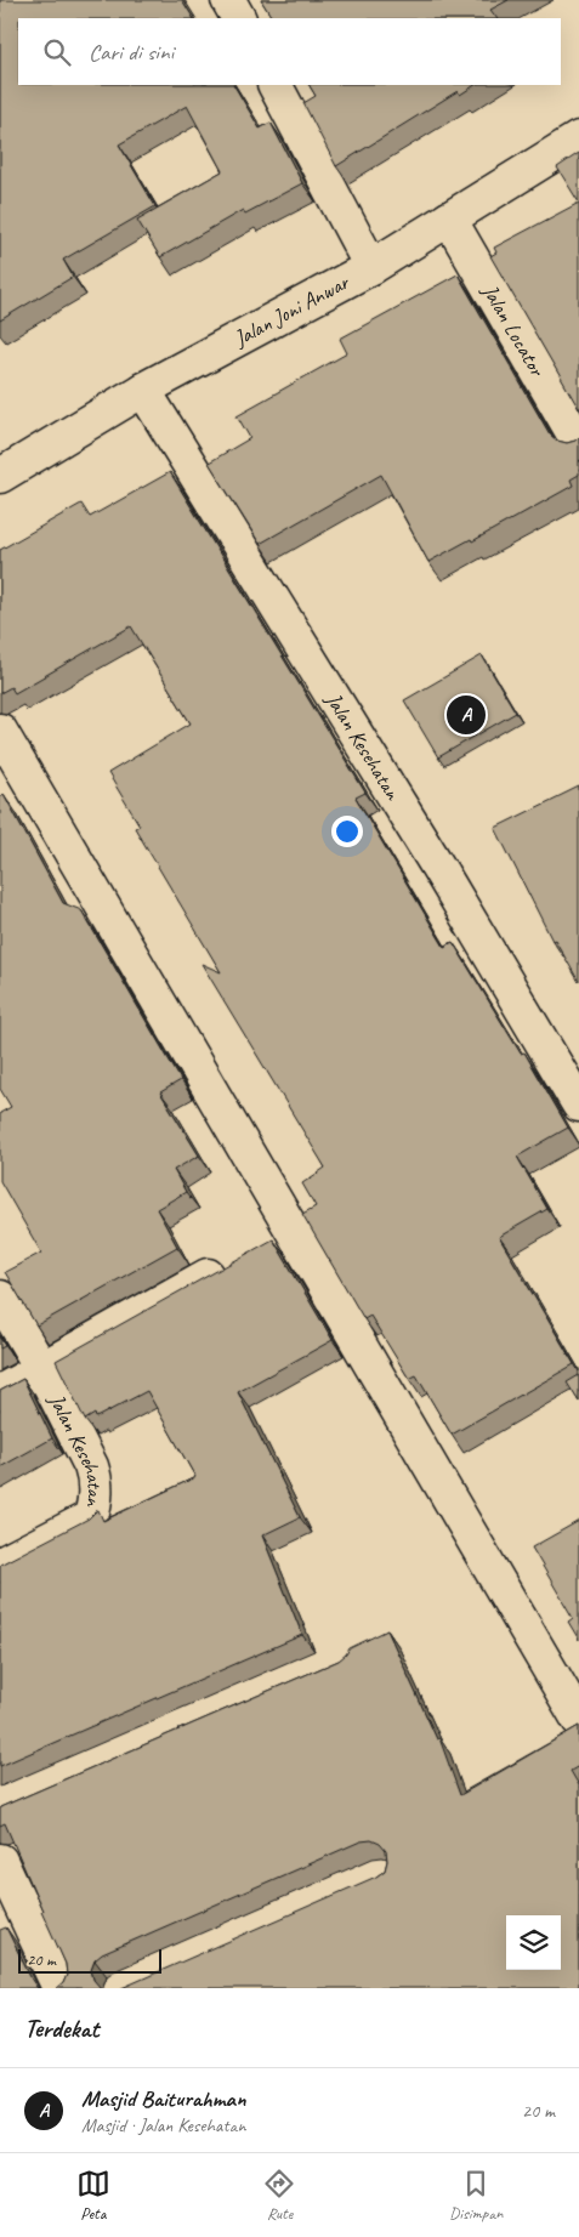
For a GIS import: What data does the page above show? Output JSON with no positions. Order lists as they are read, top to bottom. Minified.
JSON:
{"streets":{"street":["Jalan Joni Anwar","Jalan Locator","Jalan Kesehatan"]},"crossings":[["Jalan Joni Anwar","Jalan Locator"],["Jalan Joni Anwar","Jalan Kesehatan"]],"scale_bar":"20 m","page":{"search":"Cari di sini","pins":"A","scale":"20 m","heading":"Terdekat","list":[{"mark":"A","name":"Masjid Baiturahman","note":"Masjid · Jalan Kesehatan","value":"20 m"}],"nav":["Peta","Rute","Disimpan"]}}
